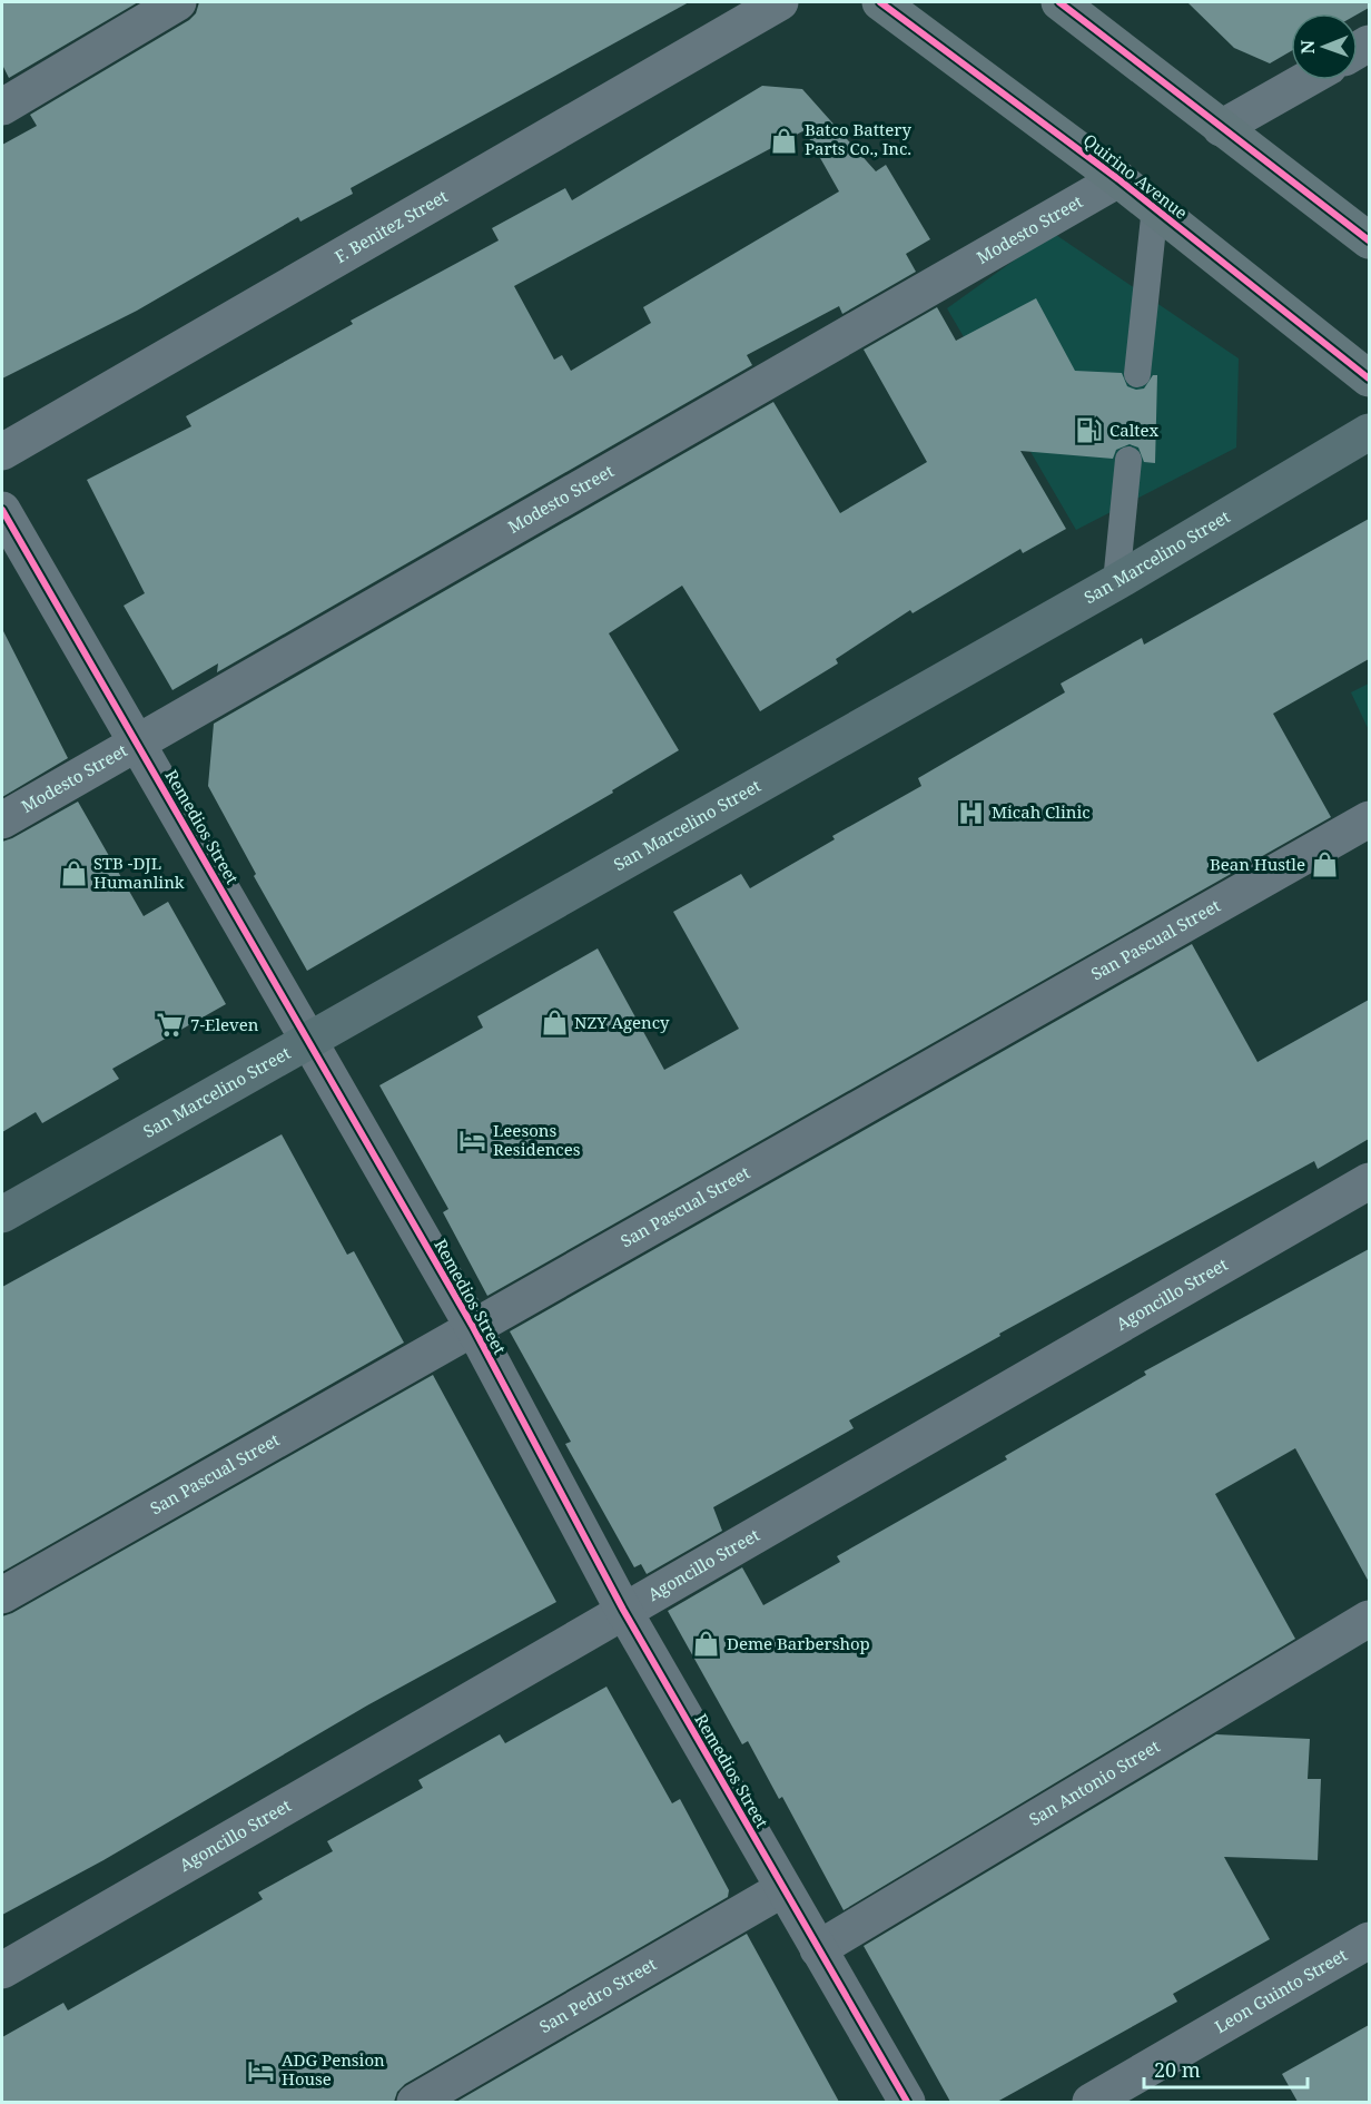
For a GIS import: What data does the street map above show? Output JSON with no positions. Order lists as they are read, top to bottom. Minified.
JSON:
{"streets":{"main road":["Quirino Avenue","San Marcelino Street"],"street":["F. Benitez Street","Modesto Street","Remedios Street","San Pascual Street","Agoncillo Street","San Antonio Street","Leon Guinto Street","San Pedro Street"]},"crossings":[["Quirino Avenue","Modesto Street"],["Modesto Street","Remedios Street"],["San Marcelino Street","Remedios Street"],["Remedios Street","San Pascual Street"],["Remedios Street","Agoncillo Street"],["Remedios Street","San Antonio Street"],["Remedios Street","San Pedro Street"]],"places":{"shop":["Batco Battery Parts Co., Inc.","Bean Hustle","STB -DJL Humanlink","NZY Agency","Deme Barbershop"],"fuel station":["Caltex"],"hospital":["Micah Clinic"],"supermarket":["7-Eleven"],"hotel":["Leesons Residences","ADG Pension House"]},"scale_bar":"20 m","north":"left"}
